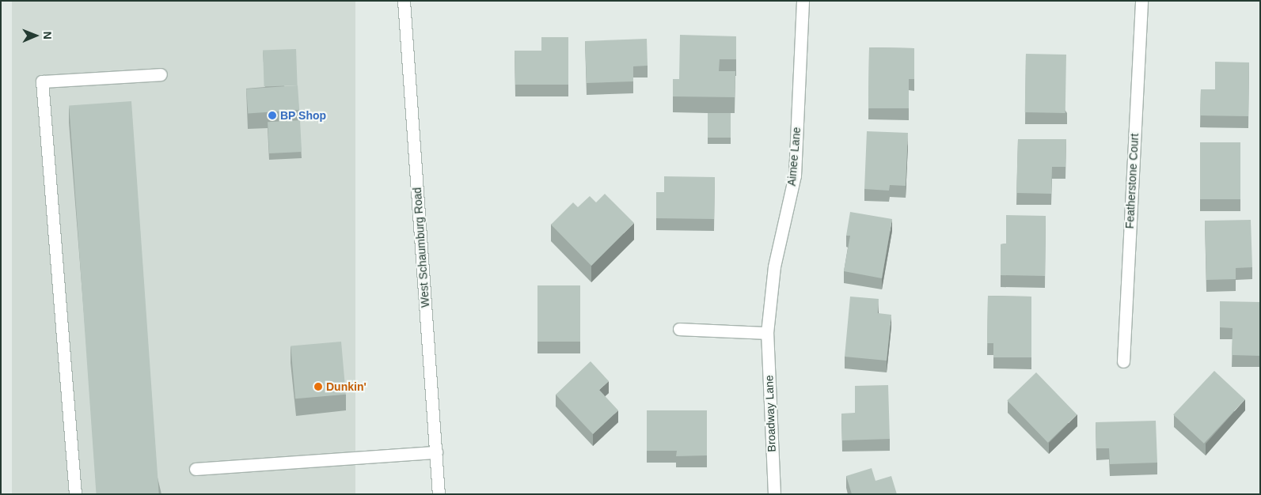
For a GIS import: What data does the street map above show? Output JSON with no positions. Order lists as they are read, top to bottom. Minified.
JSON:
{"streets":{"street":["Aimee Lane","Featherstone Court","West Schaumburg Road","Broadway Lane"]},"crossings":[["Aimee Lane","Broadway Lane"]],"places":["BP Shop","Dunkin'"],"north":"right"}
